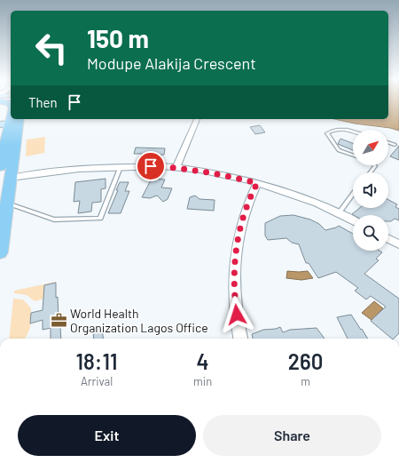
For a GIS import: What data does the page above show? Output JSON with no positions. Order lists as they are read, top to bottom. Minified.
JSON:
{"places":{"office":["World Health Organization Lagos Office"]},"north":"top right","page":{"turn":["150 m","Modupe Alakija Crescent"],"then":"Then","eta":["18:11","Arrival","4","min","260","m"],"buttons":["Exit","Share"]}}
